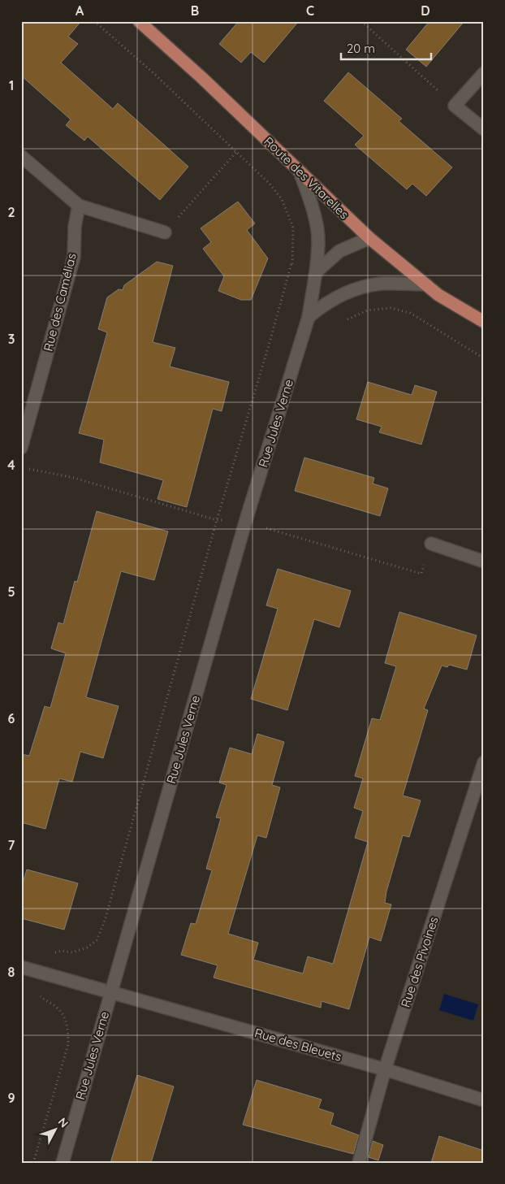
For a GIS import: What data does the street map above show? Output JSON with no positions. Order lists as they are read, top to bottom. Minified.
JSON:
{"streets":{"main road":["Route des Vitarelles"],"street":["Rue des Camélias","Rue Jules Verne","Rue des Pivoines","Rue des Bleuets"]},"crossings":[["Route des Vitarelles","Rue Jules Verne"],["Rue Jules Verne","Rue des Bleuets"],["Rue des Pivoines","Rue des Bleuets"]],"scale_bar":"20 m","north":"top right","grid":{"columns":["A","B","C","D"],"rows":["1","2","3","4","5","6","7","8","9"]}}
